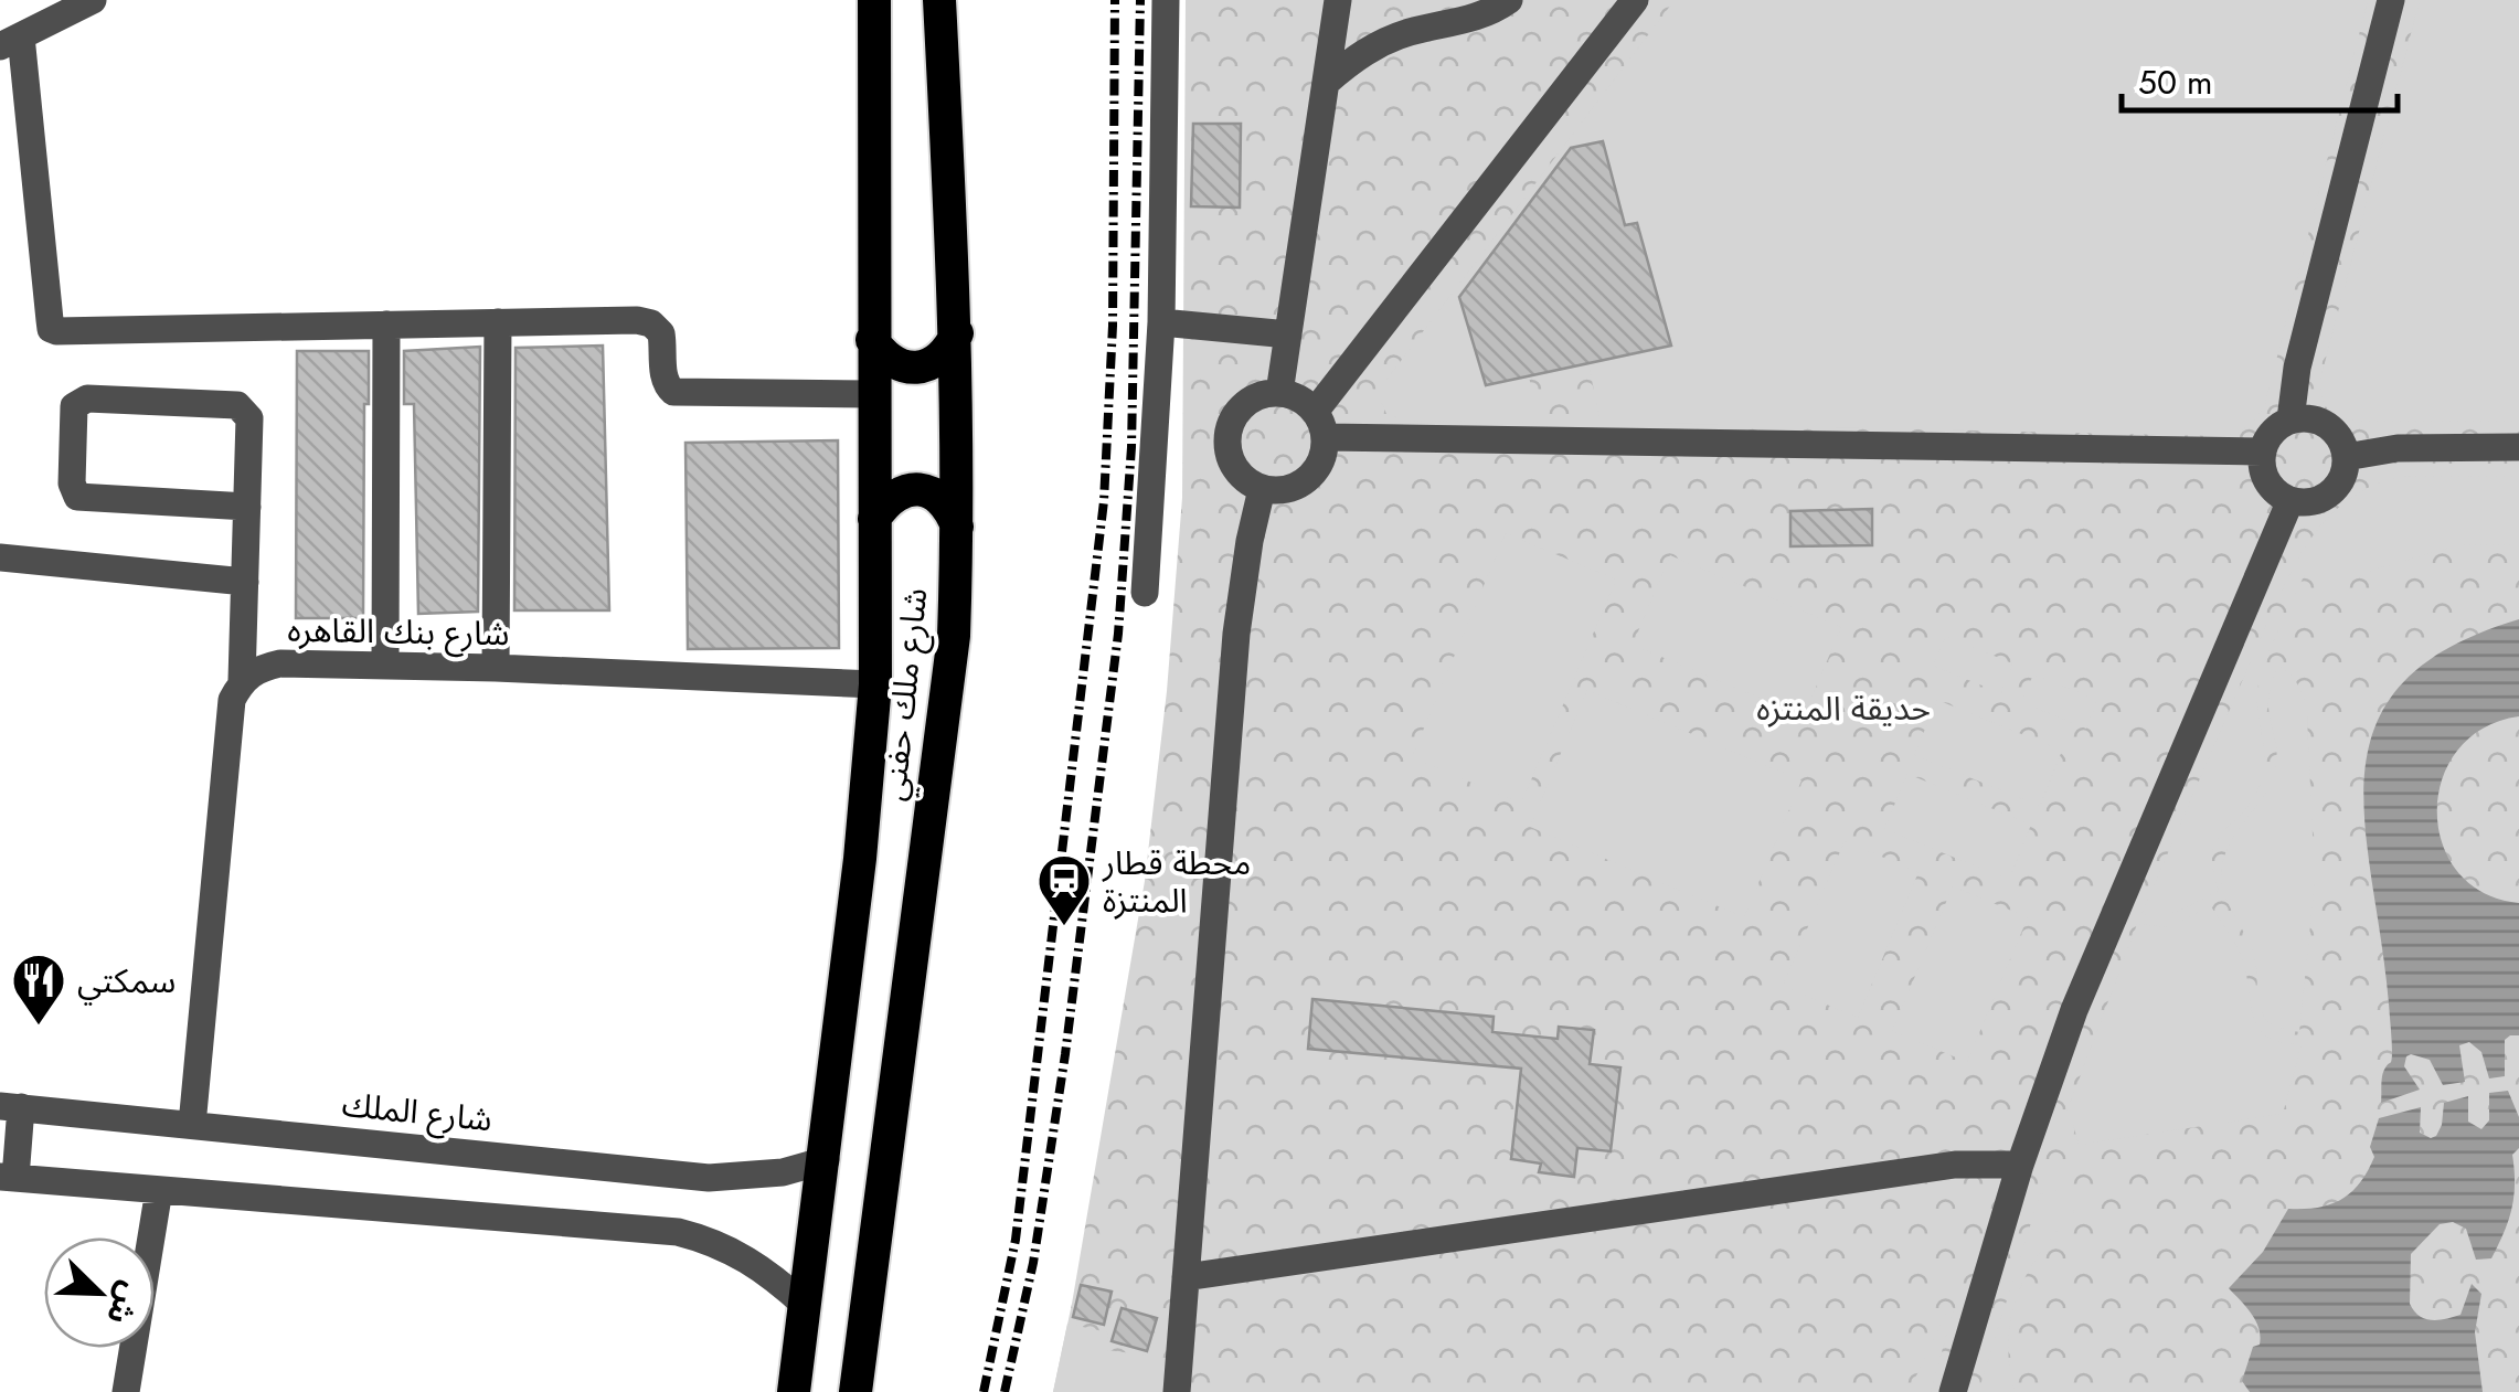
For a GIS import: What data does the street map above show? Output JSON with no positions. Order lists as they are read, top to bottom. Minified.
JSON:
{"streets":{"highway":["شارع ملك حفني"],"street":["شارع بنك القاهره","شارع الملك"]},"crossings":[["شارع بنك القاهره","شارع ملك حفني"],["شارع ملك حفني","شارع الملك"]],"parks":["حديقة المنتزه"],"places":{"station":["محطة قطار المنتزة"],"restaurant":["سمكتي"]},"scale_bar":"50 m","north":"bottom right"}
